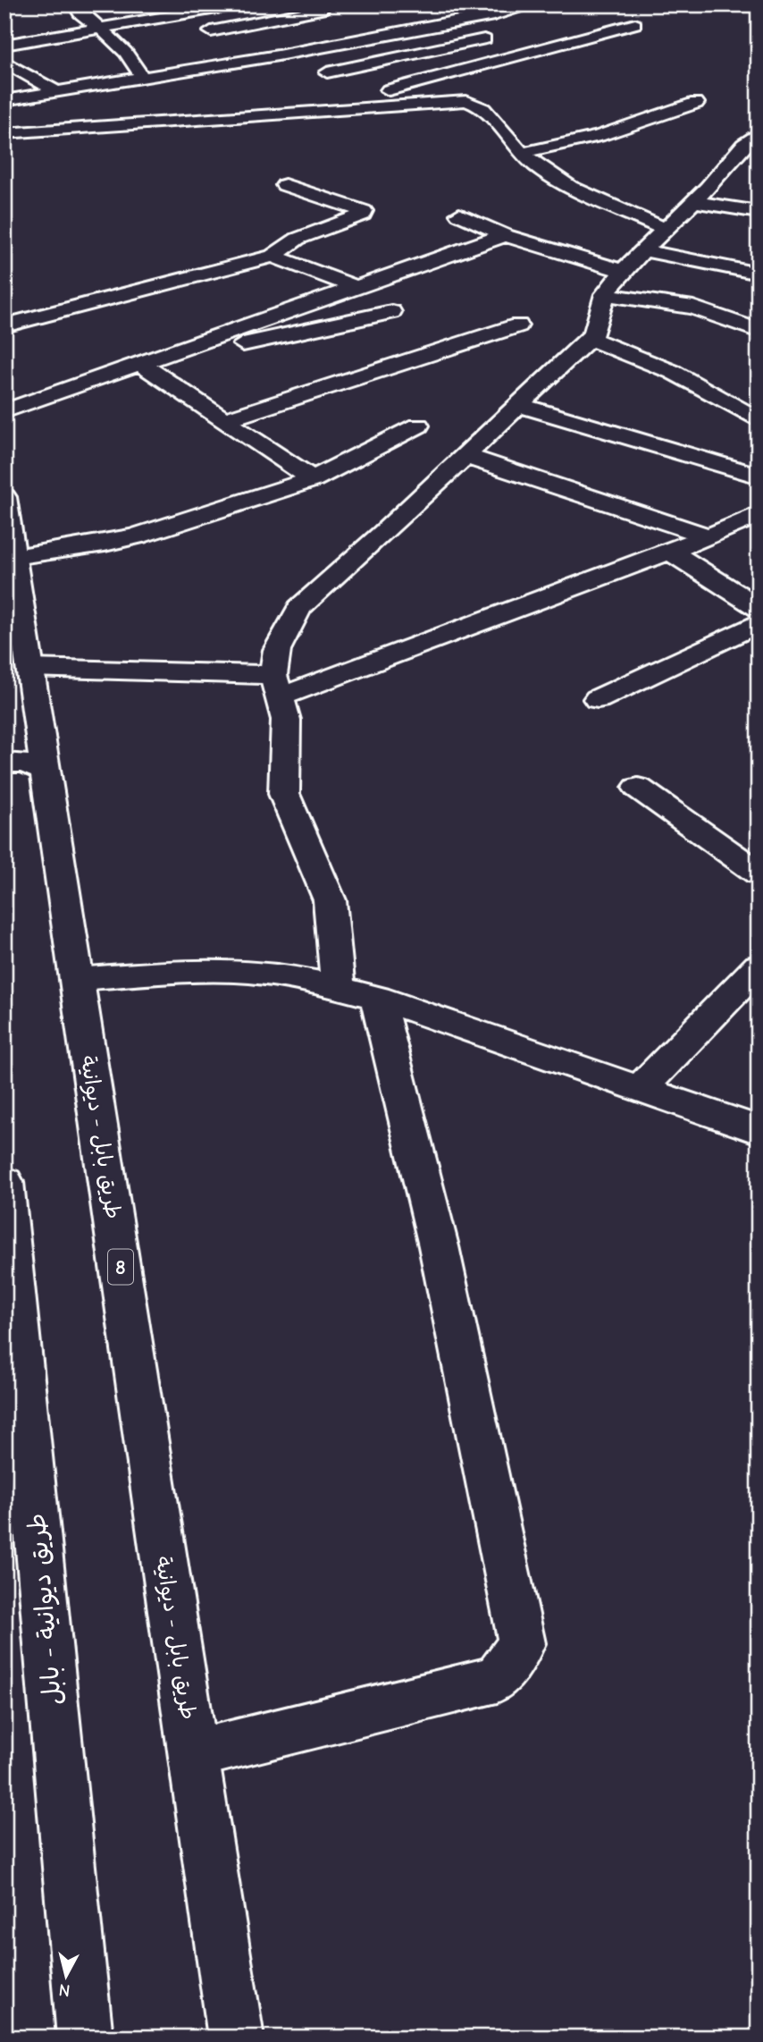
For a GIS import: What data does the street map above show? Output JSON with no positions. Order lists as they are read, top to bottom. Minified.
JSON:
{"streets":{"main road":["طريق بابل - ديوانية","8","طريق ديوانية - بابل"]},"north":"bottom"}
